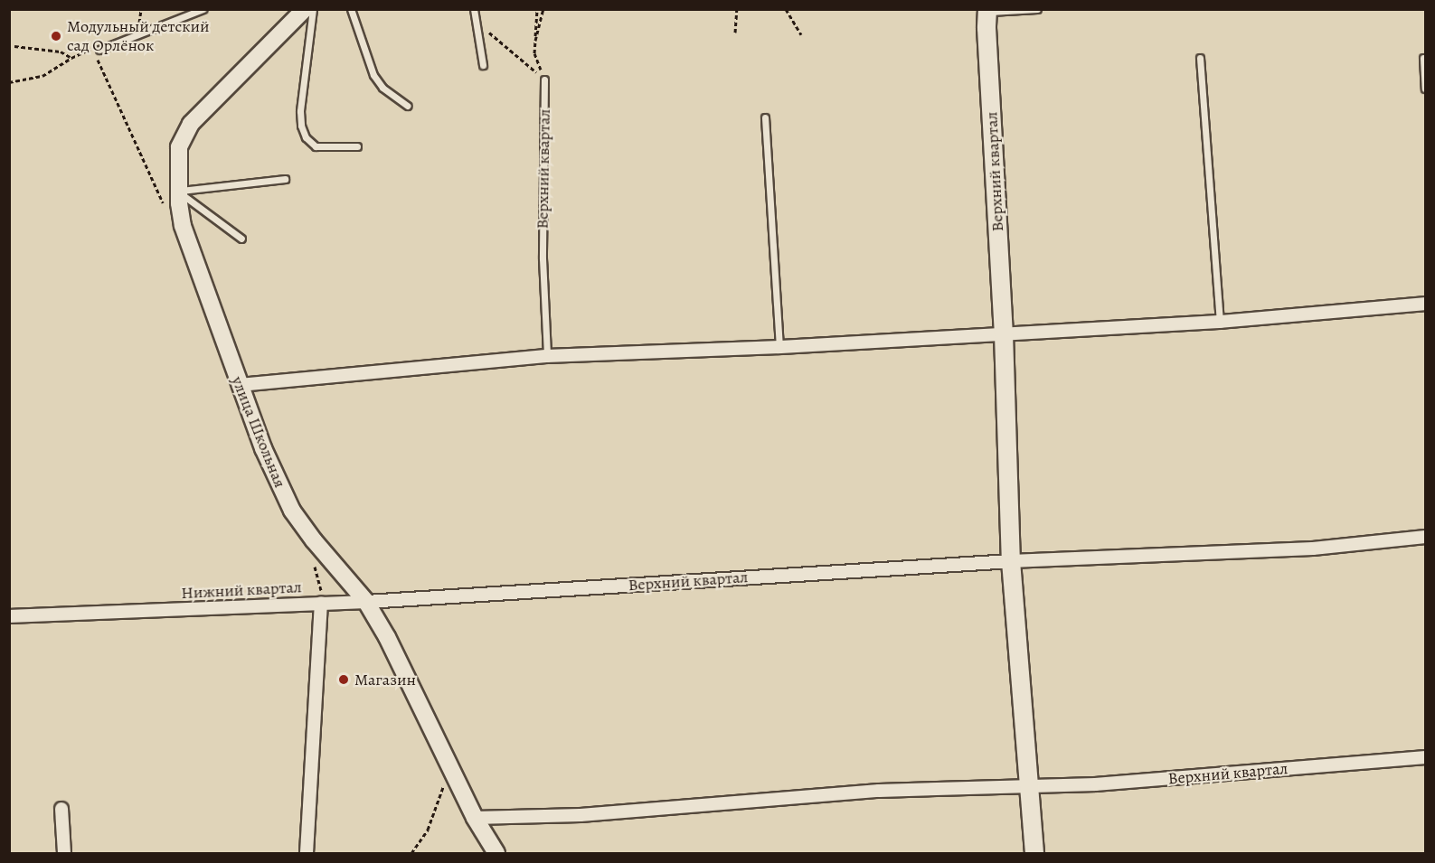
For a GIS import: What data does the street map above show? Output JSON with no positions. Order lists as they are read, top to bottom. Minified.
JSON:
{"streets":{"main road":["Верхний квартал"],"street":["улица Школьная","Нижний квартал"]},"crossings":[["Верхний квартал","улица Школьная"],["Верхний квартал","Нижний квартал"]],"places":["Модульный детский сад Орлёнок","Магазин"]}
